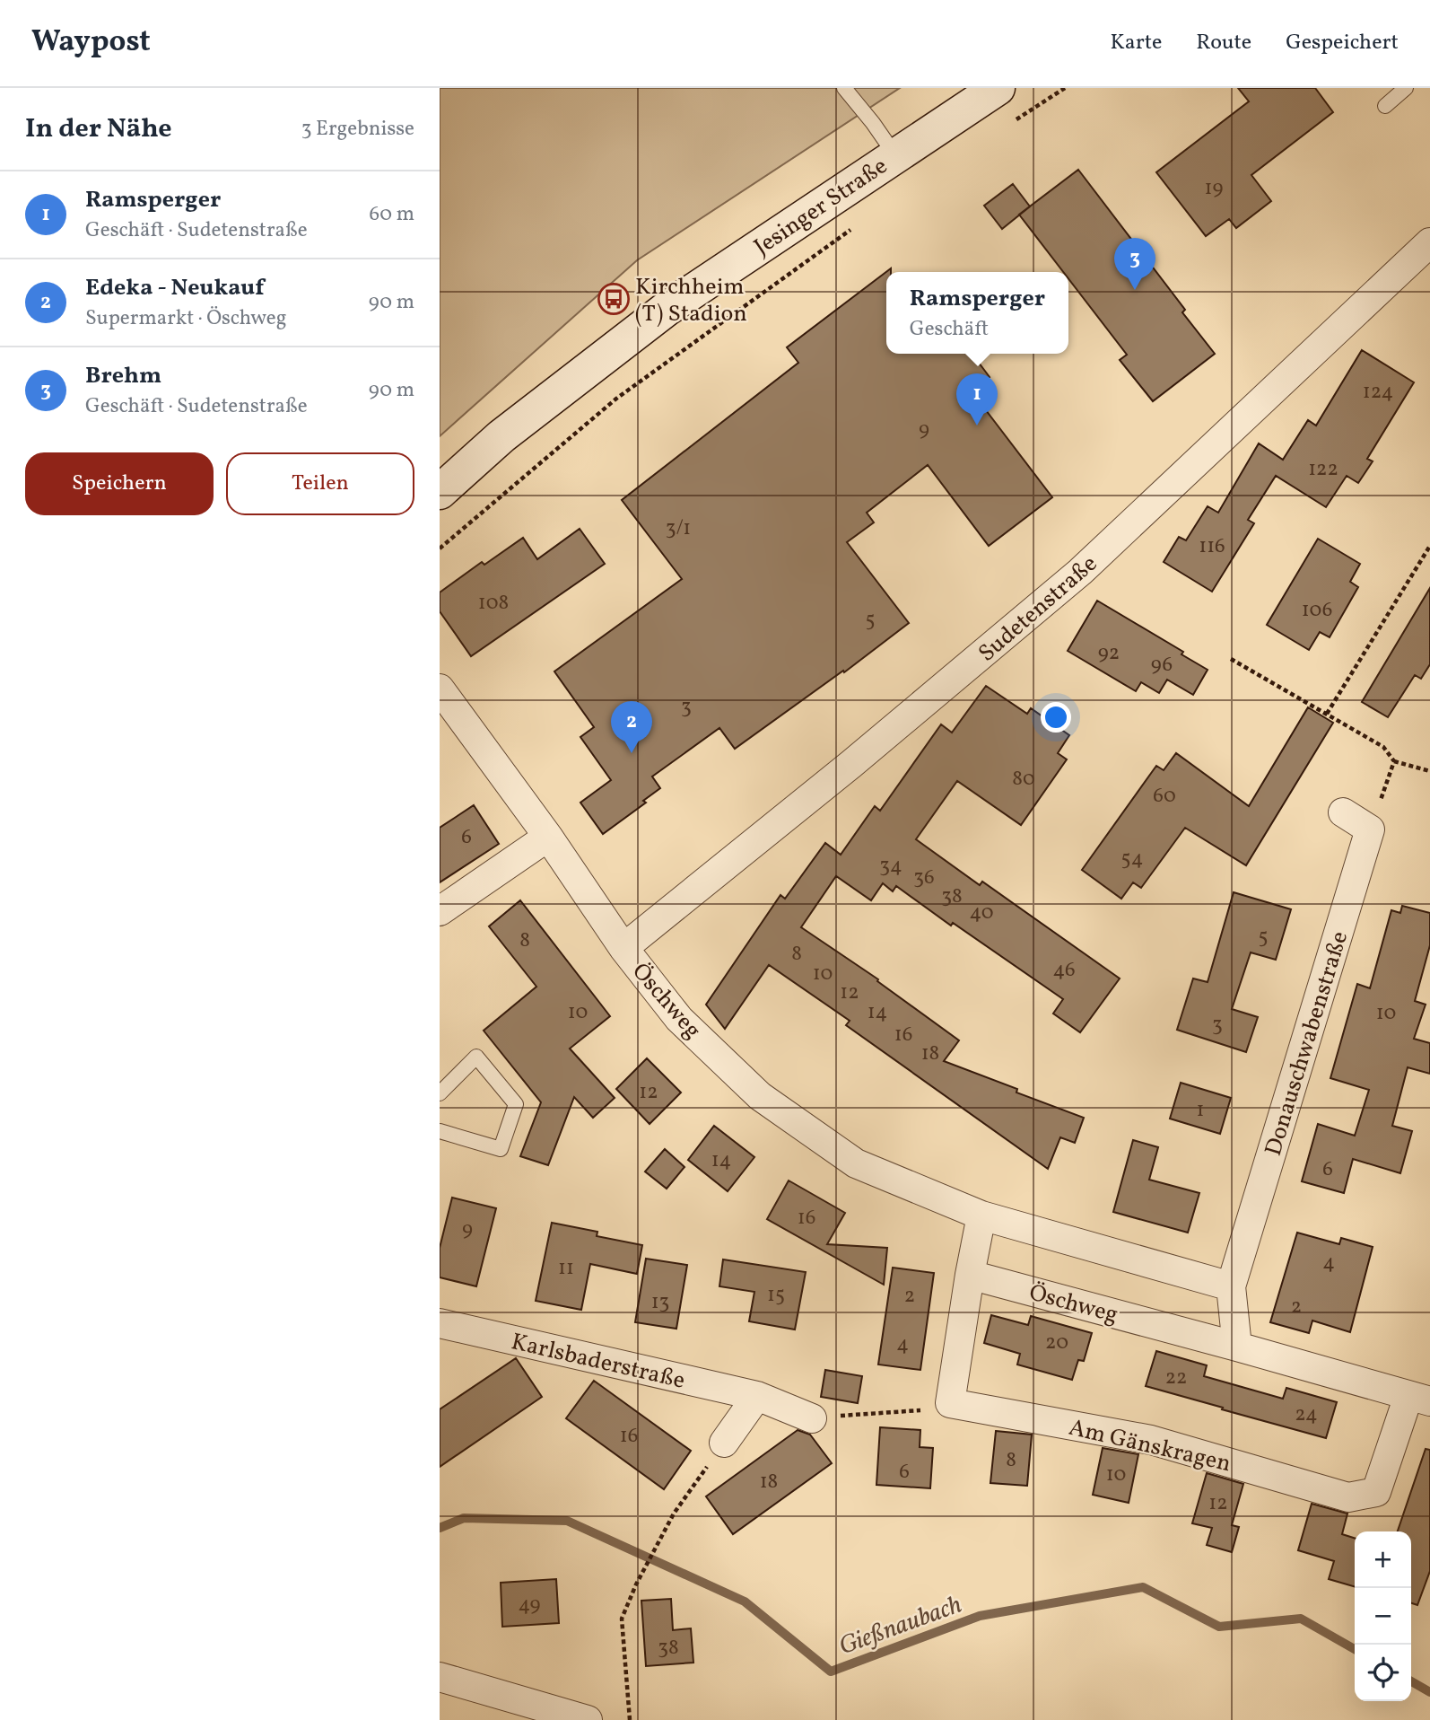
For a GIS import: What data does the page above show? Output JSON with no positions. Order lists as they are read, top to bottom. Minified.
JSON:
{"streets":{"main road":["Jesinger Straße"],"street":["Sudetenstraße","Öschweg","Donauschwabenstraße","Karlsbaderstraße","Am Gänskragen"]},"crossings":[["Sudetenstraße","Öschweg"],["Öschweg","Donauschwabenstraße"],["Öschweg","Am Gänskragen"]],"water":["Gießnaubach"],"places":{"bus stop":["Kirchheim (T) Stadion"]},"house_numbers":["19","124","9","122","3/1","116","108","106","5","92","96","3","80","60","6","54","34","36","38","40","5","8","8","46","10","12","10","14","10","3","16","18","12","1","14","6","16","9","4","11","15","2","13","2","20","4","22","24","16","8","6","10","18","12","49","38"],"page":{"header":"Waypost","nav":["Karte","Route","Gespeichert"],"heading":["In der Nähe","3 Ergebnisse"],"list":[{"mark":"1","name":"Ramsperger","note":"Geschäft · Sudetenstraße","value":"60 m"},{"mark":"2","name":"Edeka - Neukauf","note":"Supermarkt · Öschweg","value":"90 m"},{"mark":"3","name":"Brehm","note":"Geschäft · Sudetenstraße","value":"90 m"}],"pins":["3","1","2"],"popup":["Ramsperger","Geschäft"],"buttons":["Speichern","Teilen"],"map_buttons":["+","−"]}}
